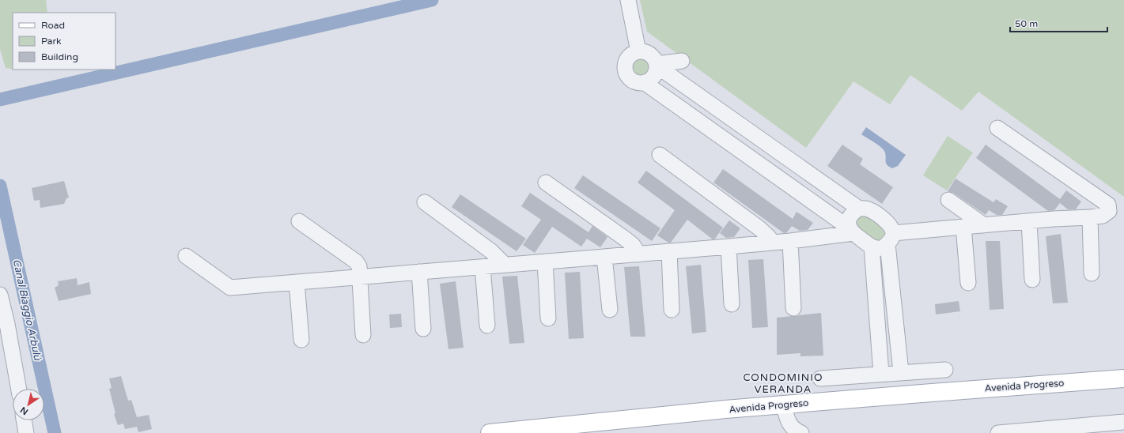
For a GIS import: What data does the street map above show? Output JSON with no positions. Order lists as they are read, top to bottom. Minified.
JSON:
{"streets":{"main road":["Avenida Progreso"]},"districts":["CONDOMINIO VERANDA"],"water":["Canal Biaggio Arbulú"],"legend":["Road","Park","Building"],"scale_bar":"50 m","north":"bottom left"}
